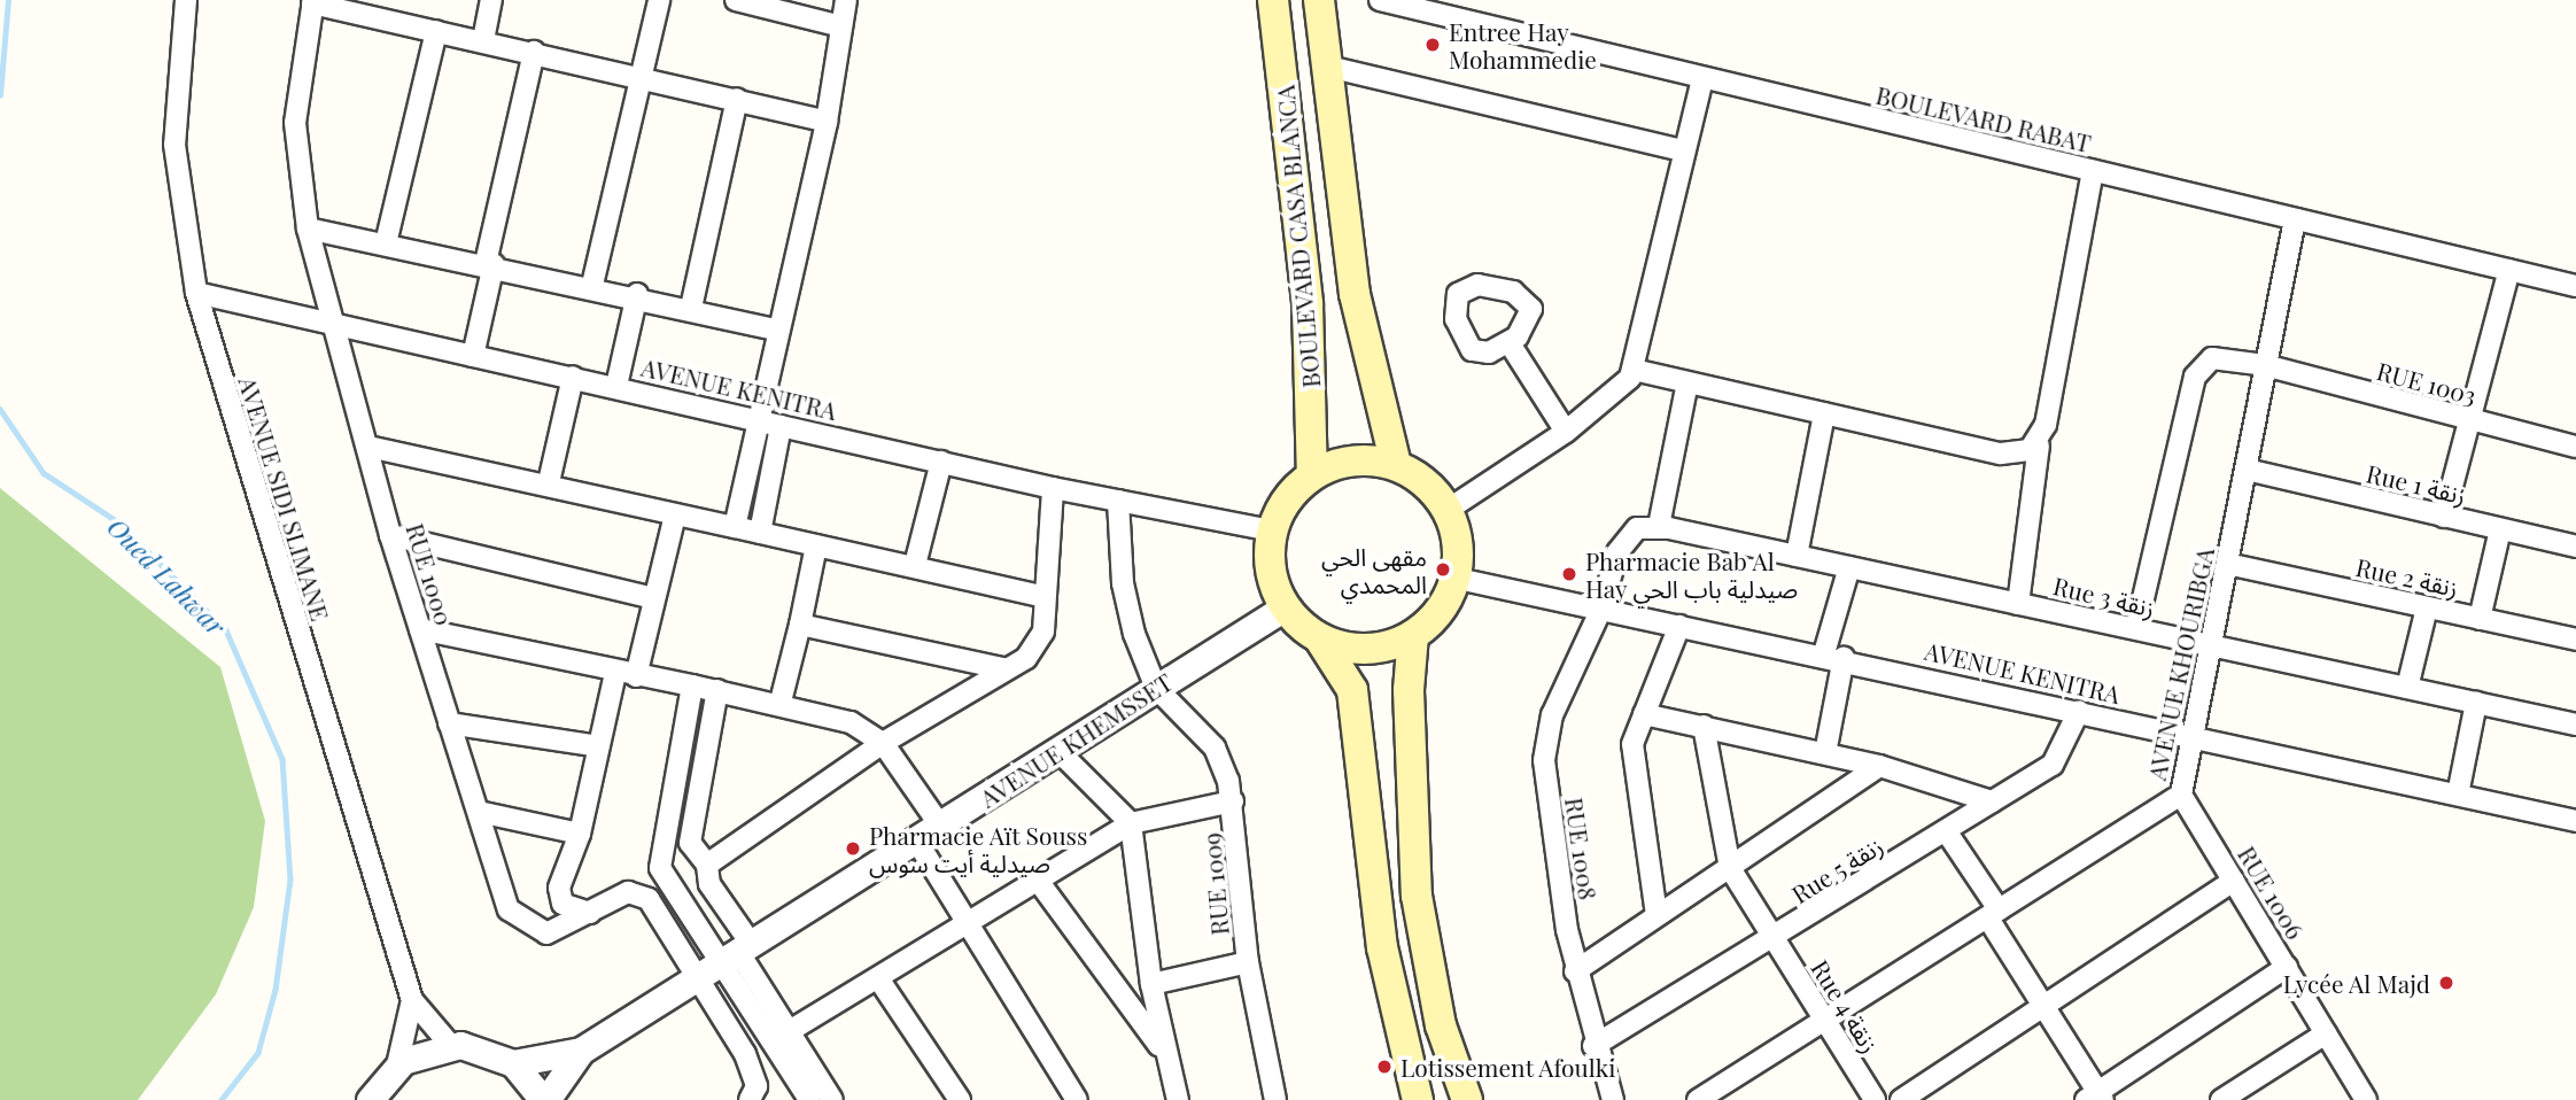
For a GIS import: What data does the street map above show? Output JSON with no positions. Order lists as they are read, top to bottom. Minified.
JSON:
{"streets":{"main road":["BOULEVARD CASA BLANCA"],"street":["BOULEVARD RABAT","RUE 1003","AVENUE KENITRA","Rue 1 زنقة","AVENUE SIDI SLIMANE","RUE 1000","Rue 2 زنقة","Rue 3 زنقة","AVENUE KHOURIBGA","AVENUE KHEMSSET","RUE 1008","Rue 5 زنقة","RUE 1009","RUE 1006","Rue 4 زنقة"]},"crossings":[["BOULEVARD RABAT","AVENUE KHOURIBGA"],["BOULEVARD CASA BLANCA","AVENUE KENITRA"],["BOULEVARD CASA BLANCA","AVENUE KHEMSSET"],["RUE 1003","Rue 3 زنقة"],["RUE 1003","AVENUE KHOURIBGA"],["AVENUE KENITRA","AVENUE SIDI SLIMANE"],["AVENUE KENITRA","RUE 1000"],["AVENUE KENITRA","AVENUE KHOURIBGA"],["AVENUE KENITRA","AVENUE KHEMSSET"],["AVENUE KENITRA","RUE 1008"],["AVENUE KENITRA","Rue 5 زنقة"],["Rue 1 زنقة","AVENUE KHOURIBGA"],["RUE 1000","AVENUE KHEMSSET"],["Rue 2 زنقة","AVENUE KHOURIBGA"],["Rue 3 زنقة","AVENUE KHOURIBGA"],["AVENUE KHOURIBGA","RUE 1006"],["AVENUE KHOURIBGA","Rue 4 زنقة"],["AVENUE KHEMSSET","RUE 1009"],["RUE 1008","Rue 5 زنقة"],["Rue 5 زنقة","Rue 4 زنقة"]],"water":["Oued Lahwar"],"places":["Entree Hay Mohammedie","مقهى الحي المحمدي","Pharmacie Bab Al Hay صيدلية باب الحي","Pharmacie Aït Souss صيدلية أيت سوس","Lycée Al Majd","Lotissement Afoulki"]}
